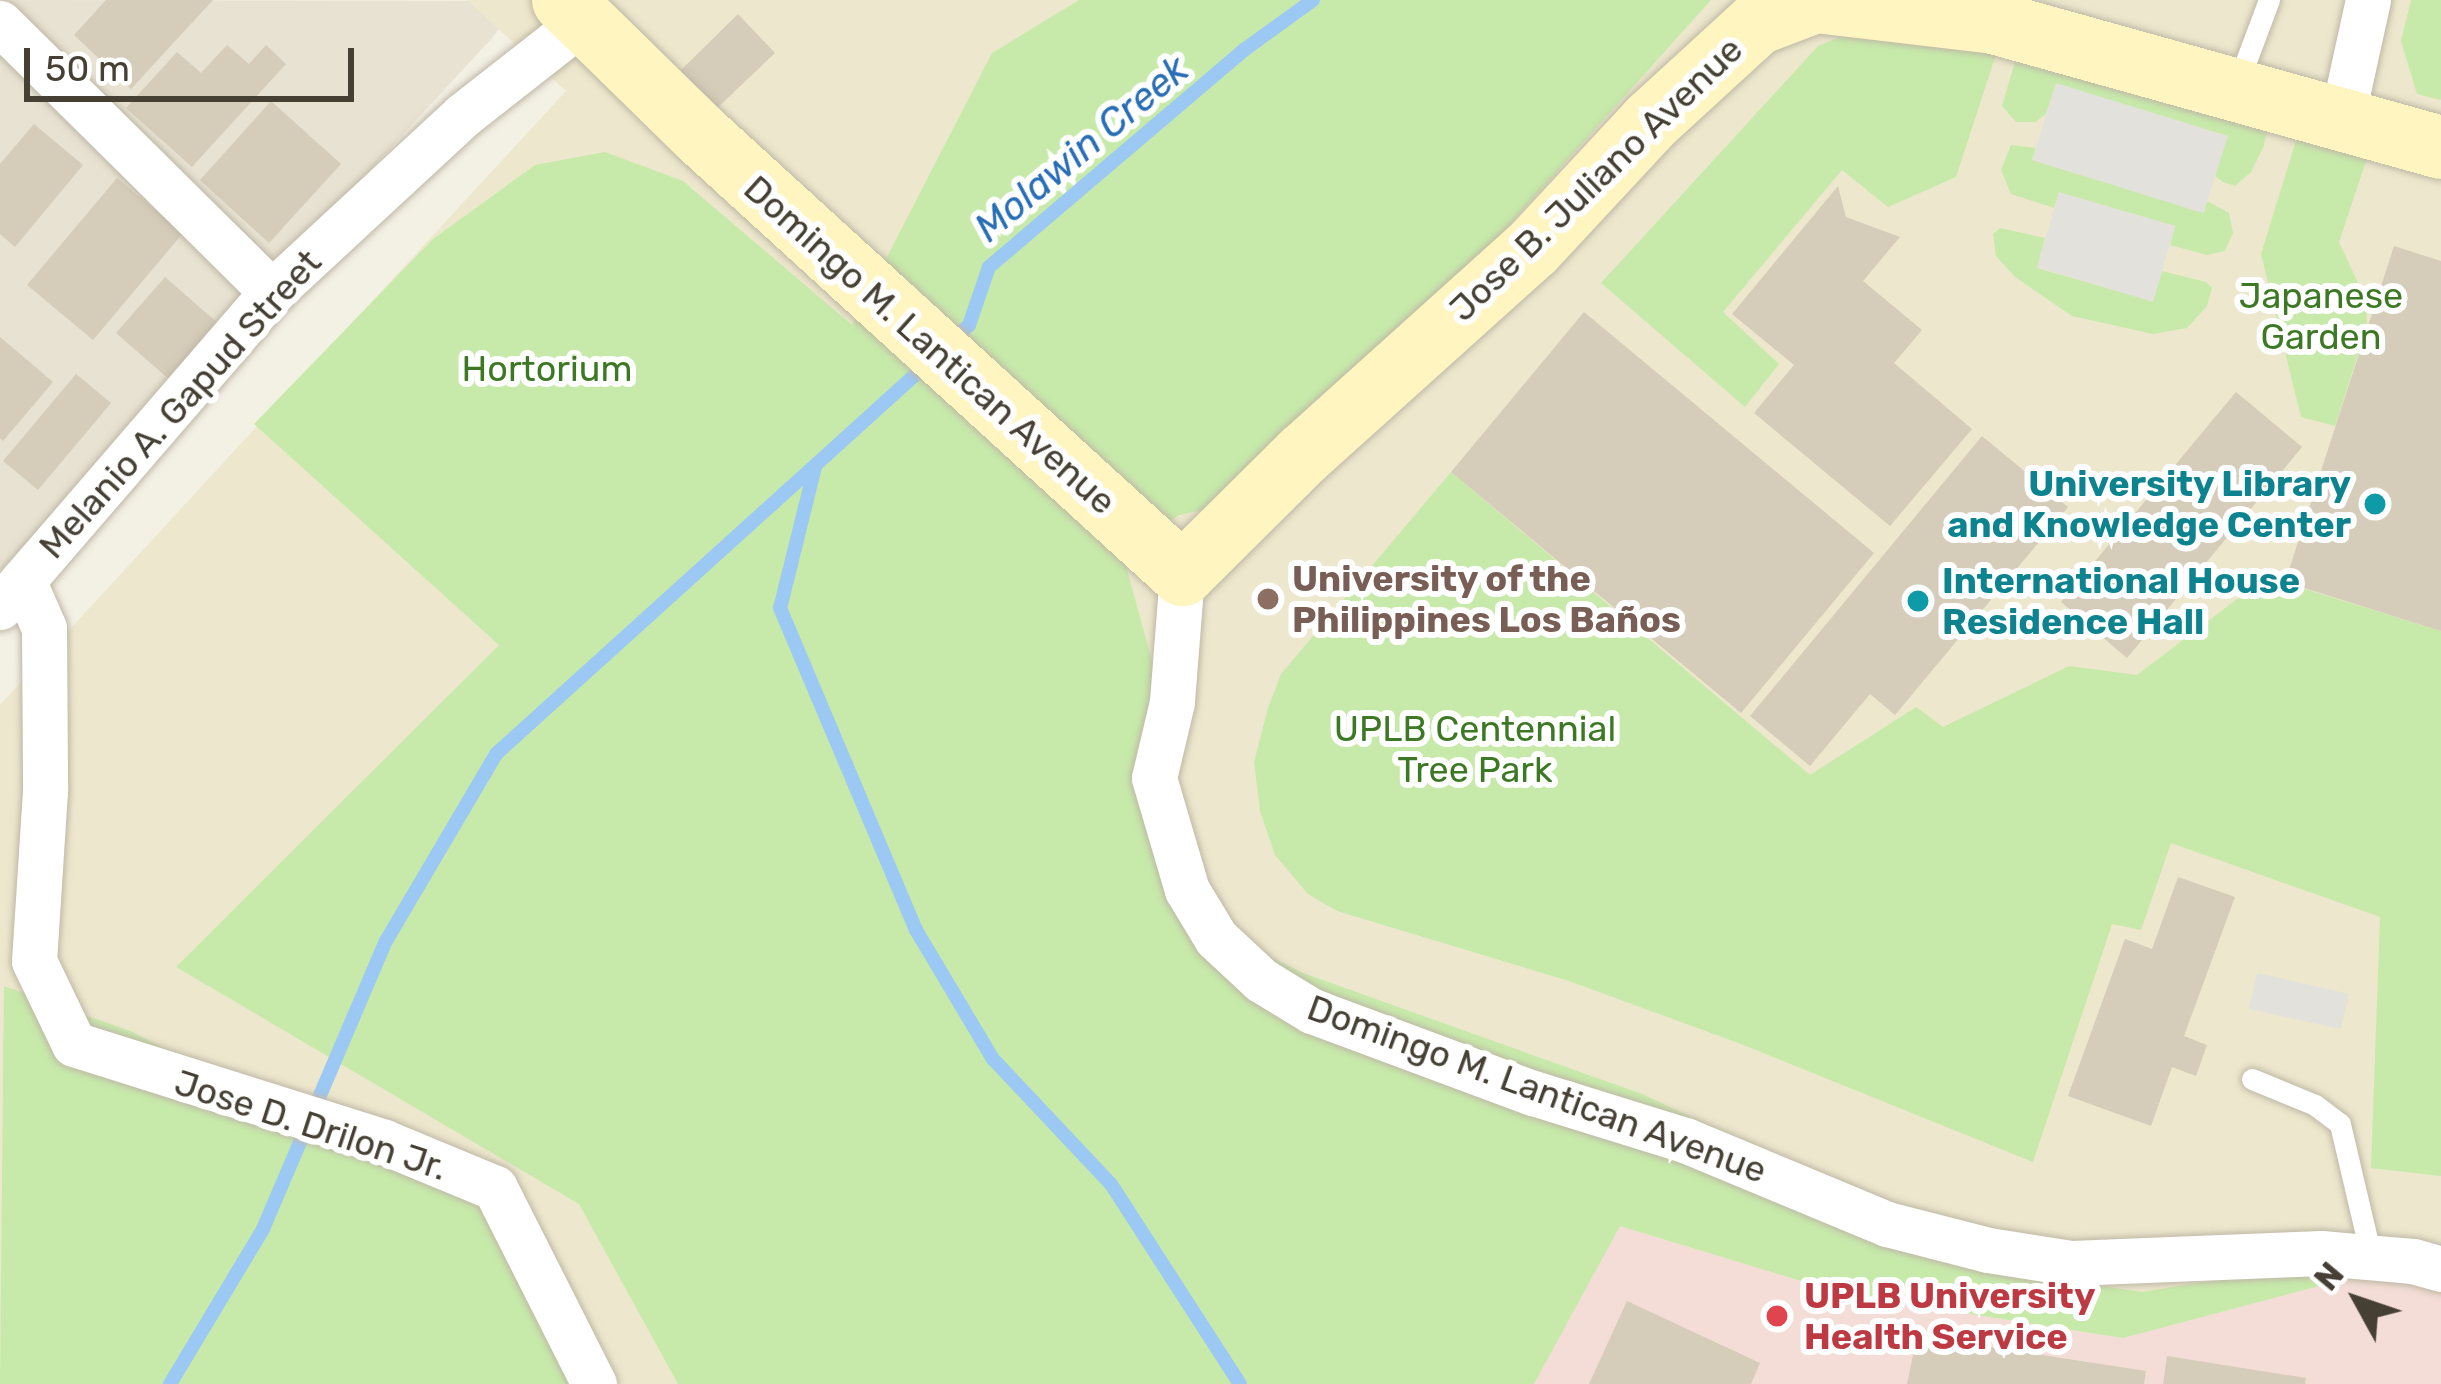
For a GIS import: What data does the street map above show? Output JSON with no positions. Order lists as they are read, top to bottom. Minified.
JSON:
{"streets":{"street":["Jose B. Juliano Avenue","Domingo M. Lantican Avenue","Melanio A. Gapud Street","Jose D. Drilon Jr."]},"crossings":[["Jose B. Juliano Avenue","Domingo M. Lantican Avenue"],["Domingo M. Lantican Avenue","Melanio A. Gapud Street"],["Melanio A. Gapud Street","Jose D. Drilon Jr."]],"water":["Molawin Creek"],"parks":["Japanese Garden","Hortorium","UPLB Centennial Tree Park"],"places":["University Library and Knowledge Center","University of the Philippines Los Baños","International House Residence Hall","UPLB University Health Service"],"scale_bar":"50 m","north":"top left"}
